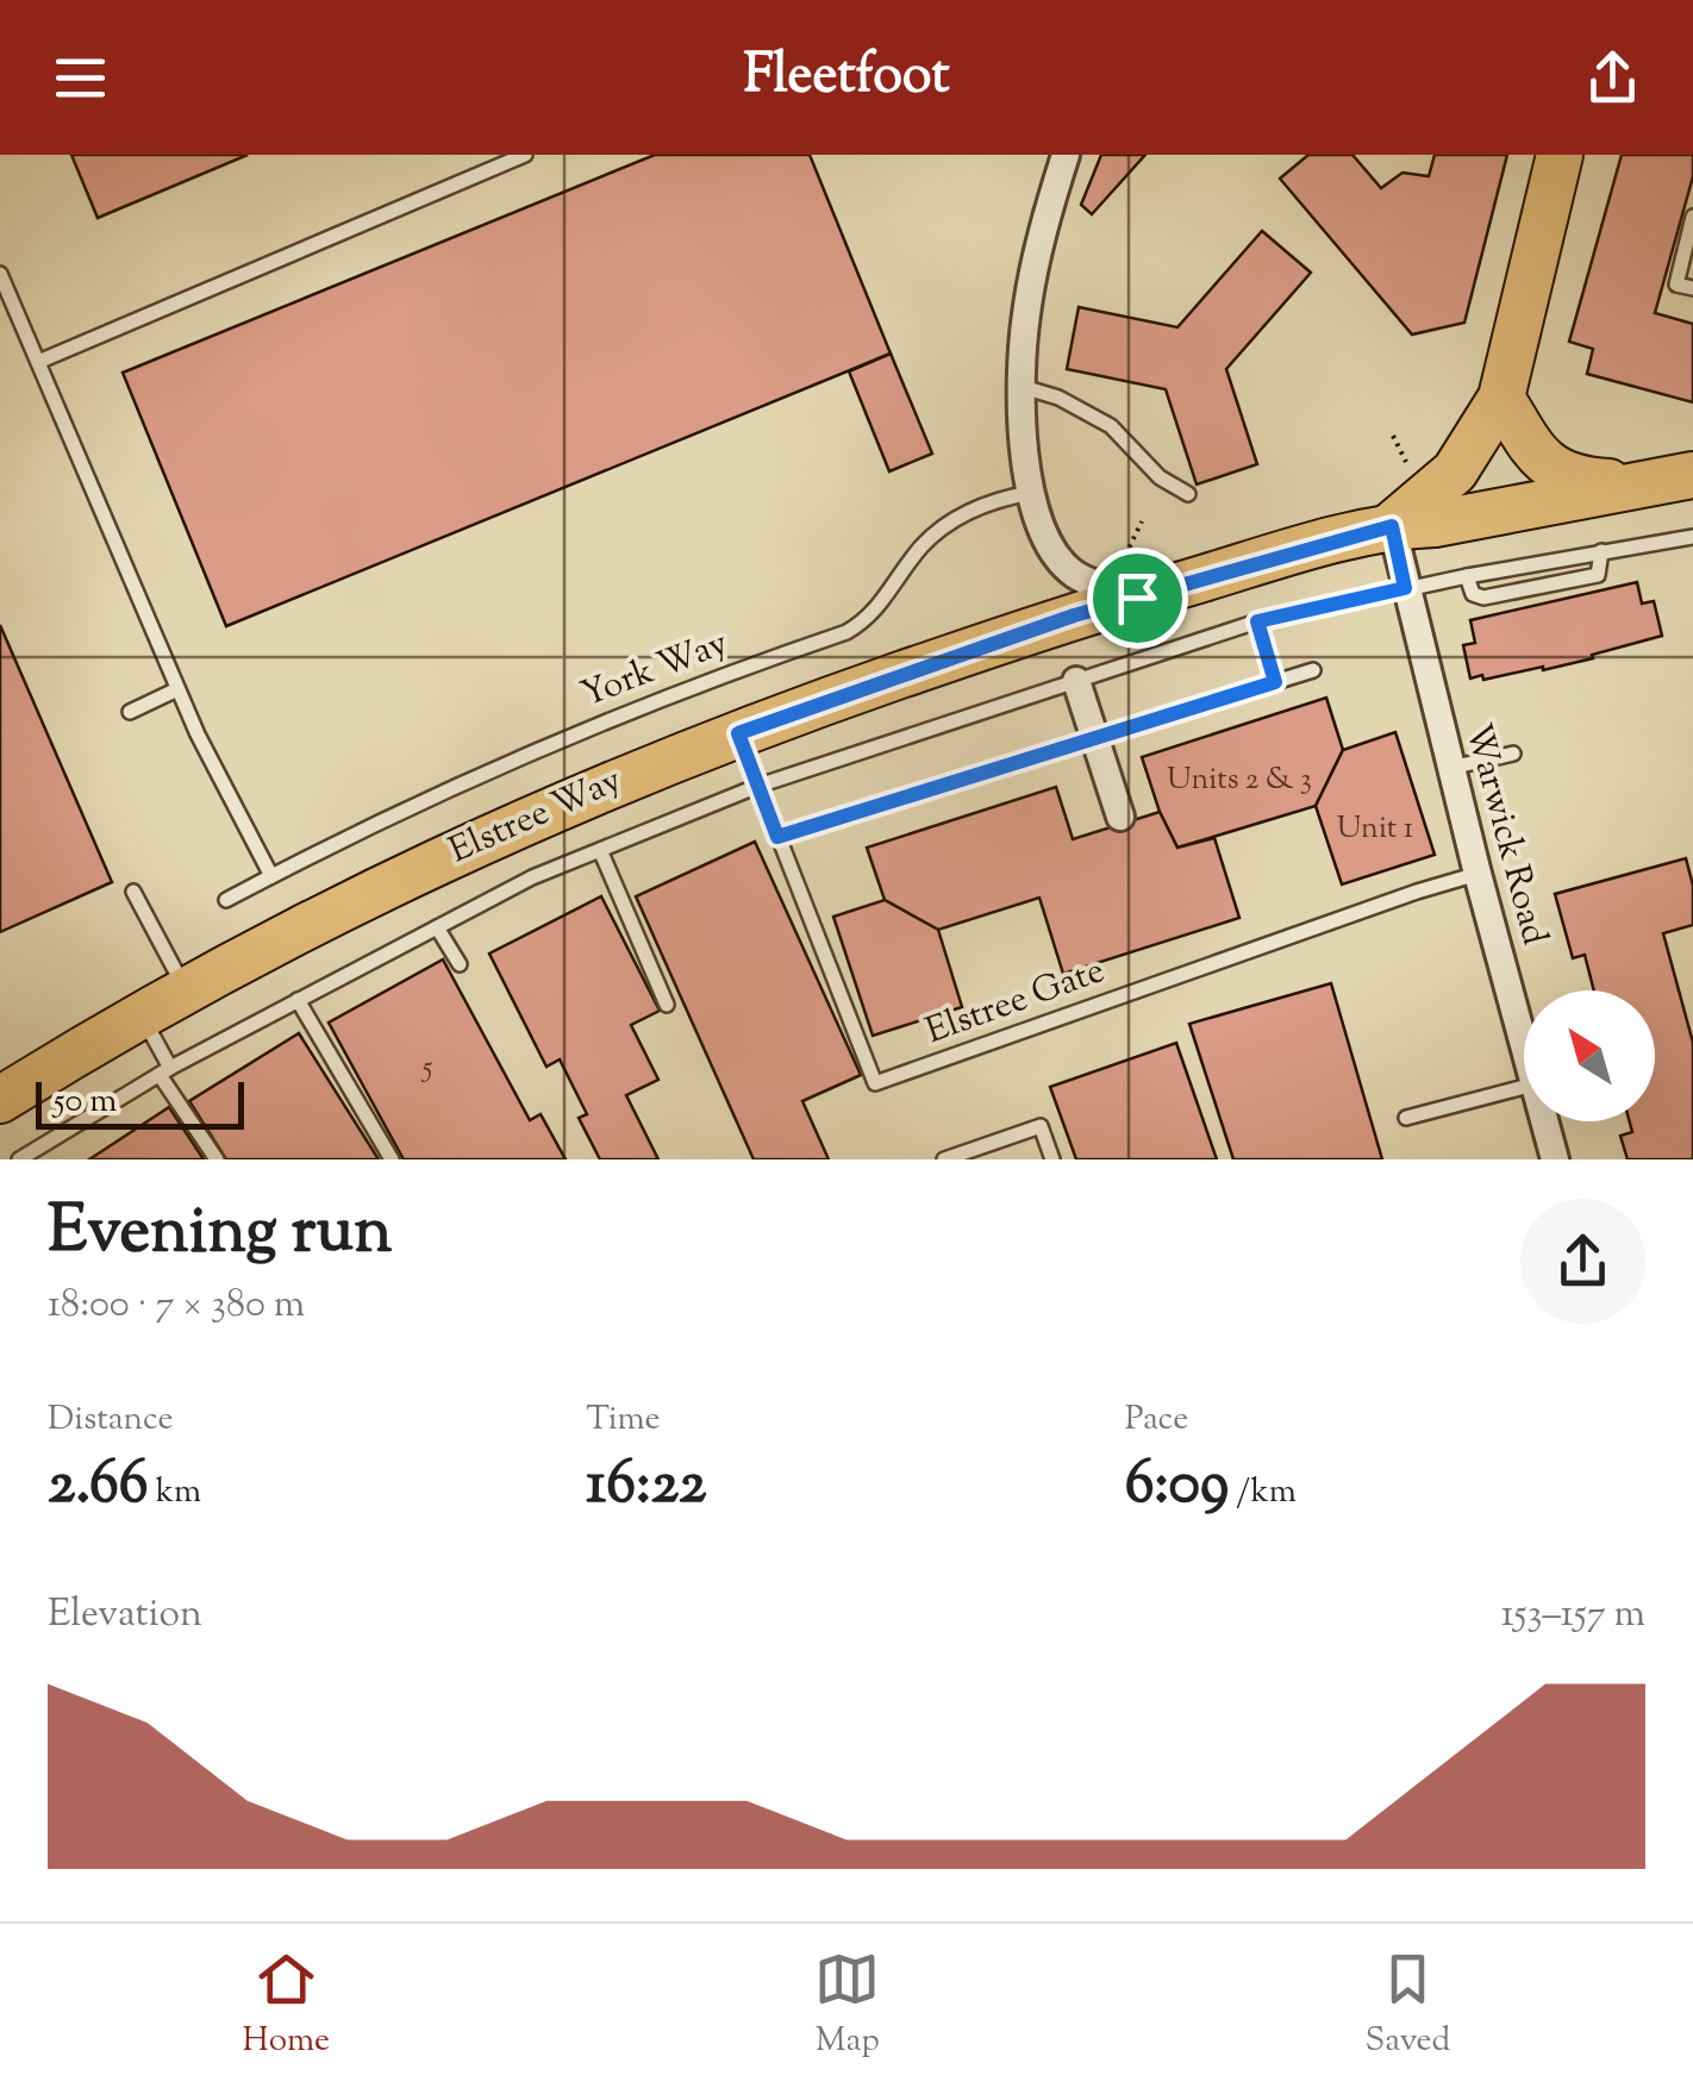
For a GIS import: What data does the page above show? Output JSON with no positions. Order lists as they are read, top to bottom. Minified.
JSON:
{"streets":{"main road":["Elstree Way"],"street":["Warwick Road"],"lane":["York Way","Elstree Gate"]},"crossings":[["Elstree Way","Warwick Road"],["Elstree Way","Elstree Gate"],["Warwick Road","Elstree Gate"]],"house_numbers":["Units 2 & 3","Unit 1","5"],"scale_bar":"50 m","north":"top left","page":{"header":"Fleetfoot","scale":"50 m","heading":["Evening run","18:00 · 7 × 380 m"],"stats":[["Distance","2.66 km"],["Time","16:22"],["Pace","6:09 /km"]],"chart":["Elevation","153–157 m"],"tabs":["Home","Map","Saved"]}}
